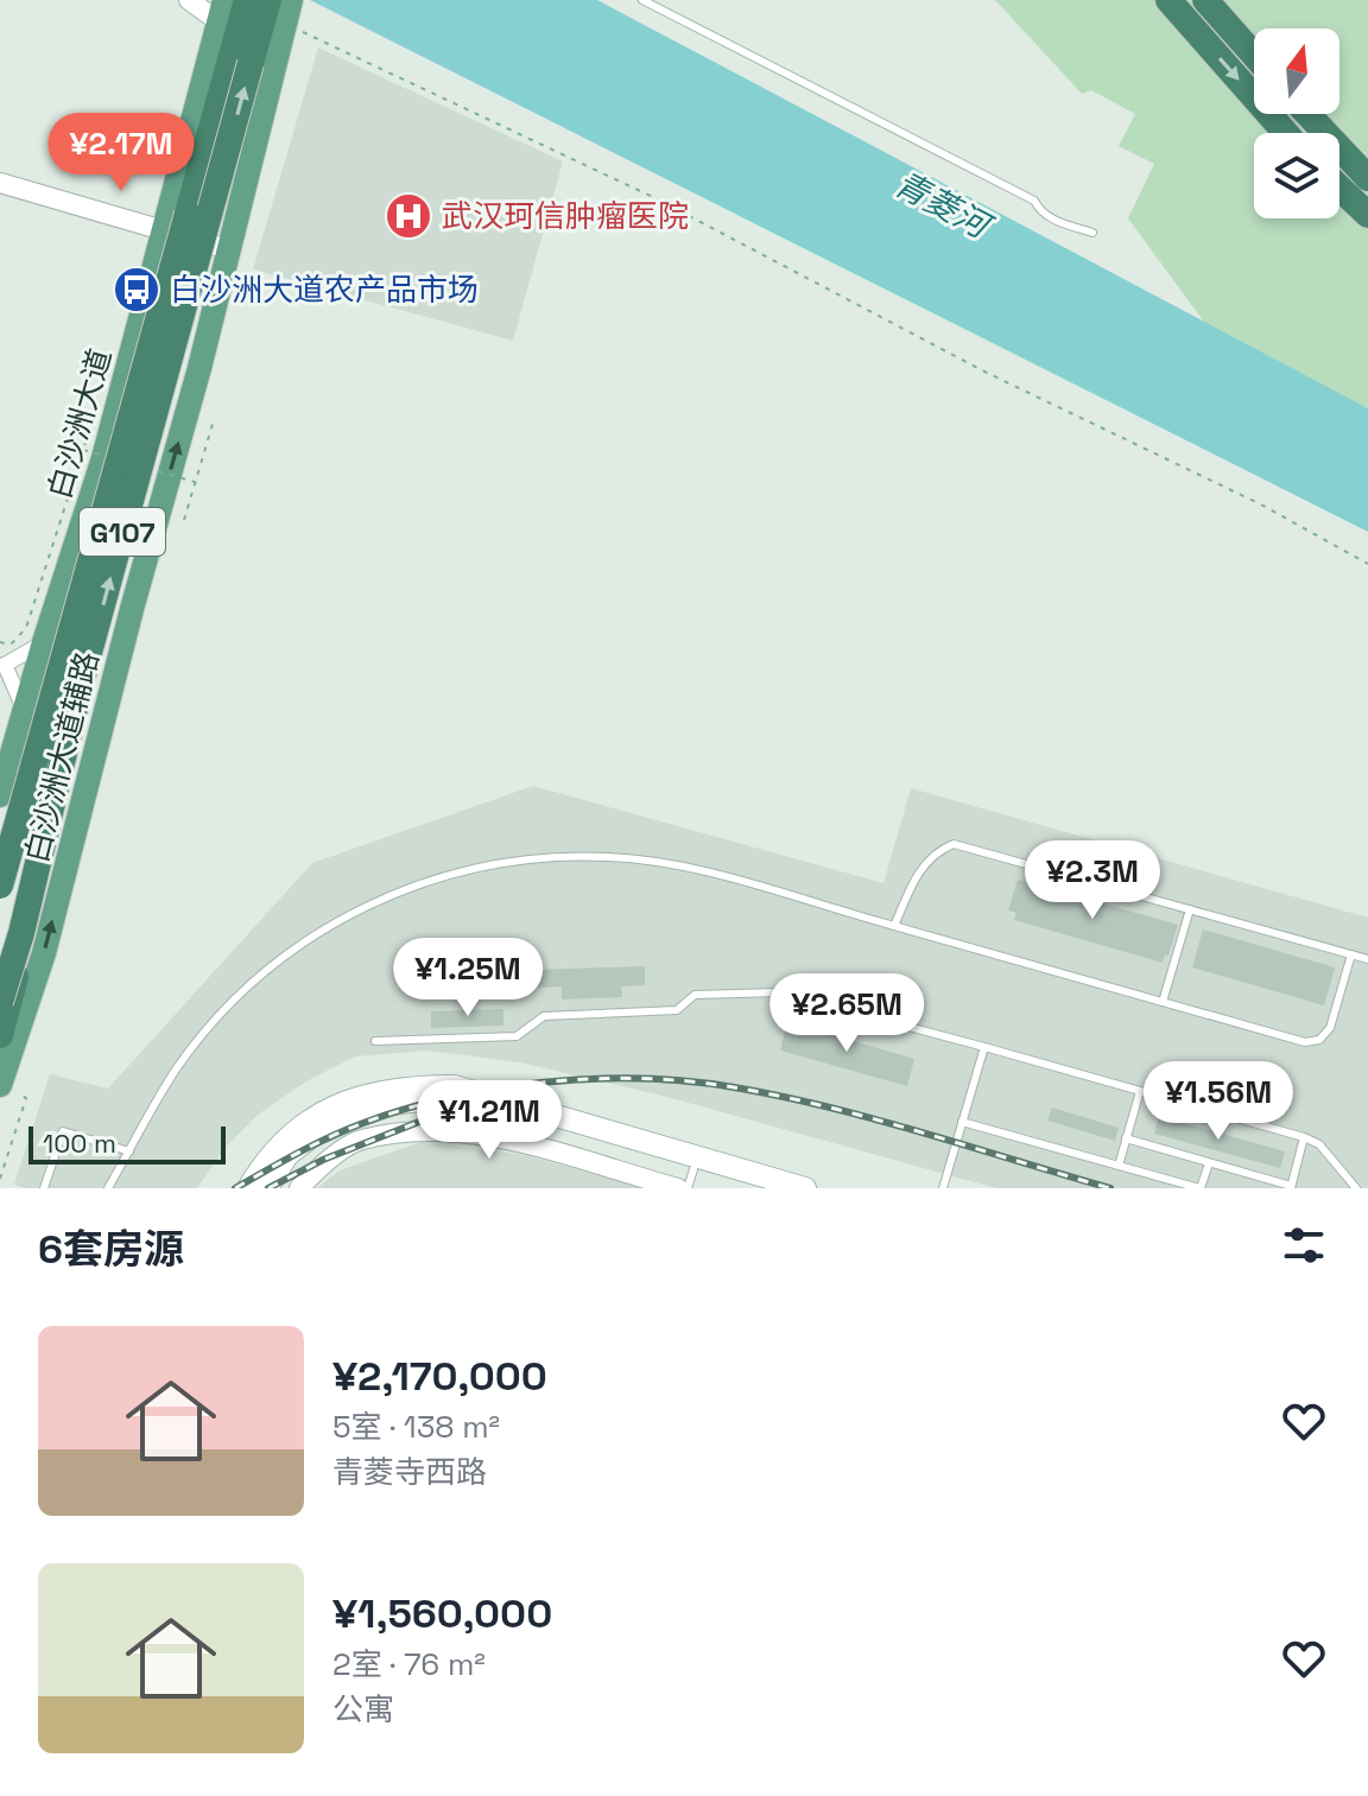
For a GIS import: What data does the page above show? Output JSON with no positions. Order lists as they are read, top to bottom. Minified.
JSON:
{"streets":{"highway":["G107"],"main road":["白沙洲大道","白沙洲大道辅路"]},"crossings":[["白沙洲大道","白沙洲大道辅路"]],"one_way":["白沙洲大道辅路"],"water":["青菱河"],"places":{"hospital":["武汉珂信肿瘤医院"],"bus stop":["白沙洲大道农产品市场"]},"scale_bar":"100 m","north":"top","page":{"price":["¥2.17M","¥2.3M","¥1.25M","¥2.65M","¥1.56M","¥1.21M"],"scale":"100 m","heading":"6套房源","list":[{"name":"¥2,170,000","note":"5室 · 138 m² · 青菱寺西路"},{"name":"¥1,560,000","note":"2室 · 76 m² · 公寓"}]}}
